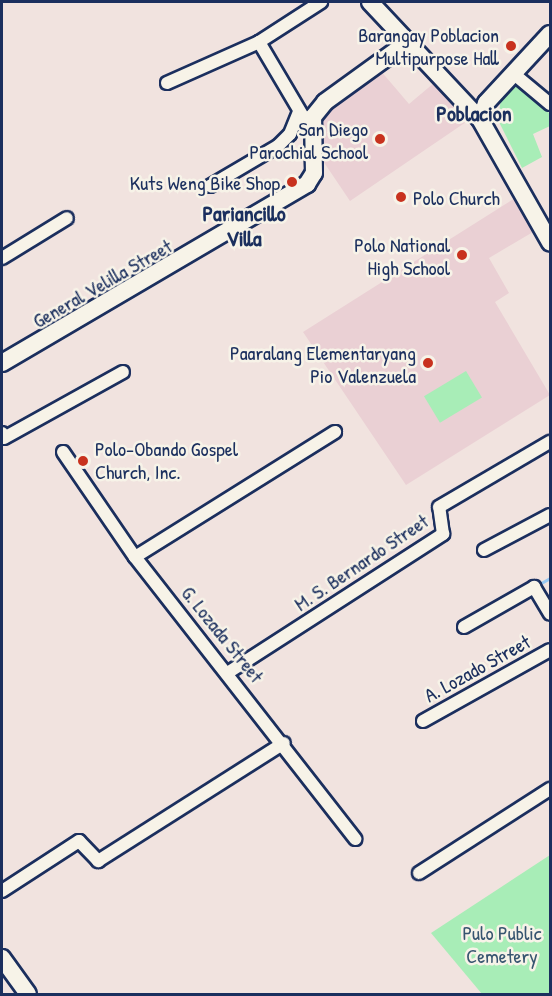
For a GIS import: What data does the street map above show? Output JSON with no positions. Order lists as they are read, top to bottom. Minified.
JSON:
{"streets":{"main road":["General Velilla Street"],"street":["M. S. Bernardo Street","G. Lozada Street","A. Lozado Street"]},"crossings":[["M. S. Bernardo Street","G. Lozada Street"]],"districts":["Poblacion","Pariancillo Villa"],"parks":["Pulo Public Cemetery"],"places":["Barangay Poblacion Multipurpose Hall","San Diego Parochial School","Kuts Weng Bike Shop","Polo Church","Polo National High School","Paaralang Elementaryang Pio Valenzuela","Polo-Obando Gospel Church, Inc."]}
